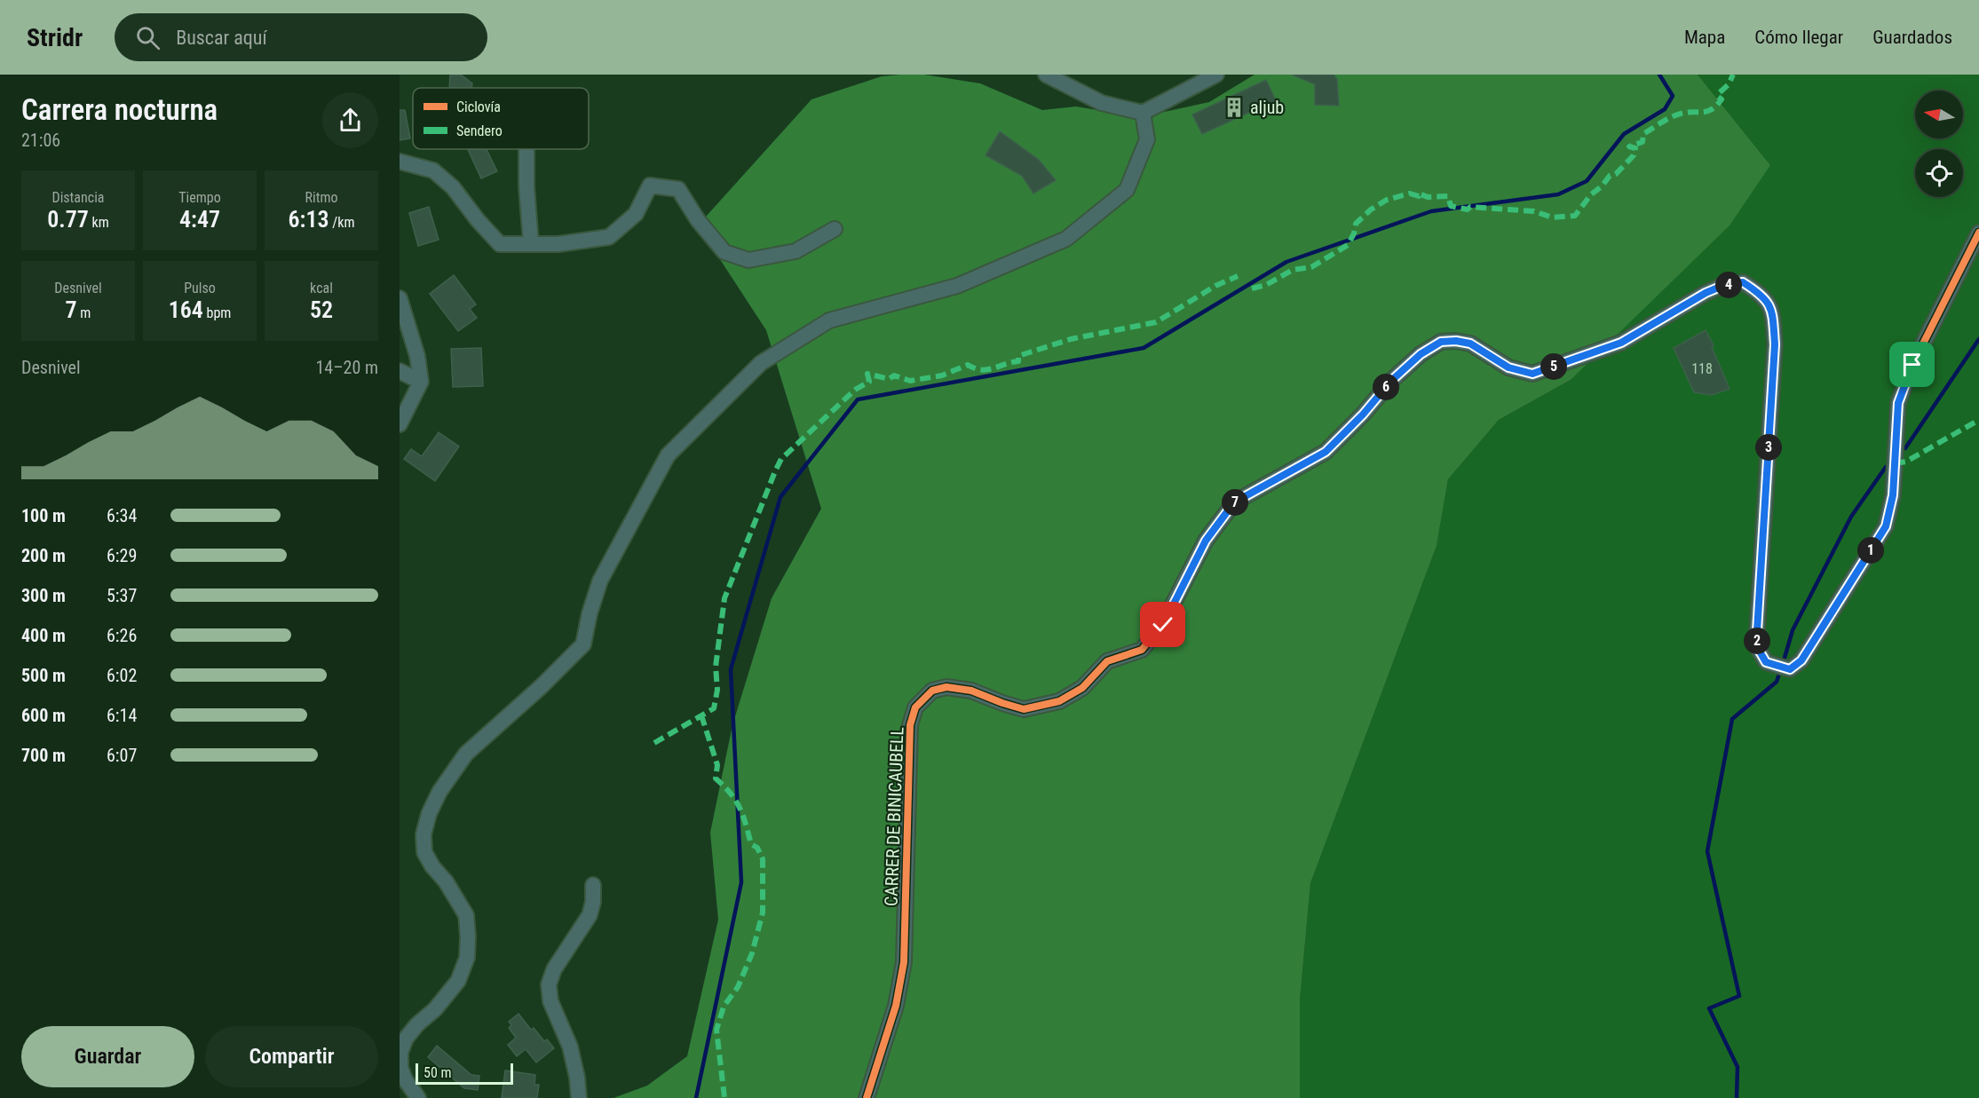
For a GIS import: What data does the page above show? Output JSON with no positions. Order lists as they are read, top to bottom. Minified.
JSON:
{"streets":{"street":["CARRER DE BINICAUBELL"]},"places":{"building":["aljub"]},"house_numbers":["118"],"legend":["Ciclovía","Sendero"],"scale_bar":"50 m","north":"left","page":{"header":"Stridr","search":"Buscar aquí","nav":["Mapa","Cómo llegar","Guardados"],"heading":["Carrera nocturna","21:06"],"stats":[["Distancia","0.77 km"],["Tiempo","4:47"],["Ritmo","6:13 /km"],["Desnivel","7 m"],["Pulso","164 bpm"],["kcal","52"]],"pins":["4","5","6","3","7","1","2"],"chart":["Desnivel","14–20 m"],"list":[{"name":"100 m","note":"6:34"},{"name":"200 m","note":"6:29"},{"name":"300 m","note":"5:37"},{"name":"400 m","note":"6:26"},{"name":"500 m","note":"6:02"},{"name":"600 m","note":"6:14"},{"name":"700 m","note":"6:07"}],"buttons":["Guardar","Compartir"],"scale":"50 m"}}
